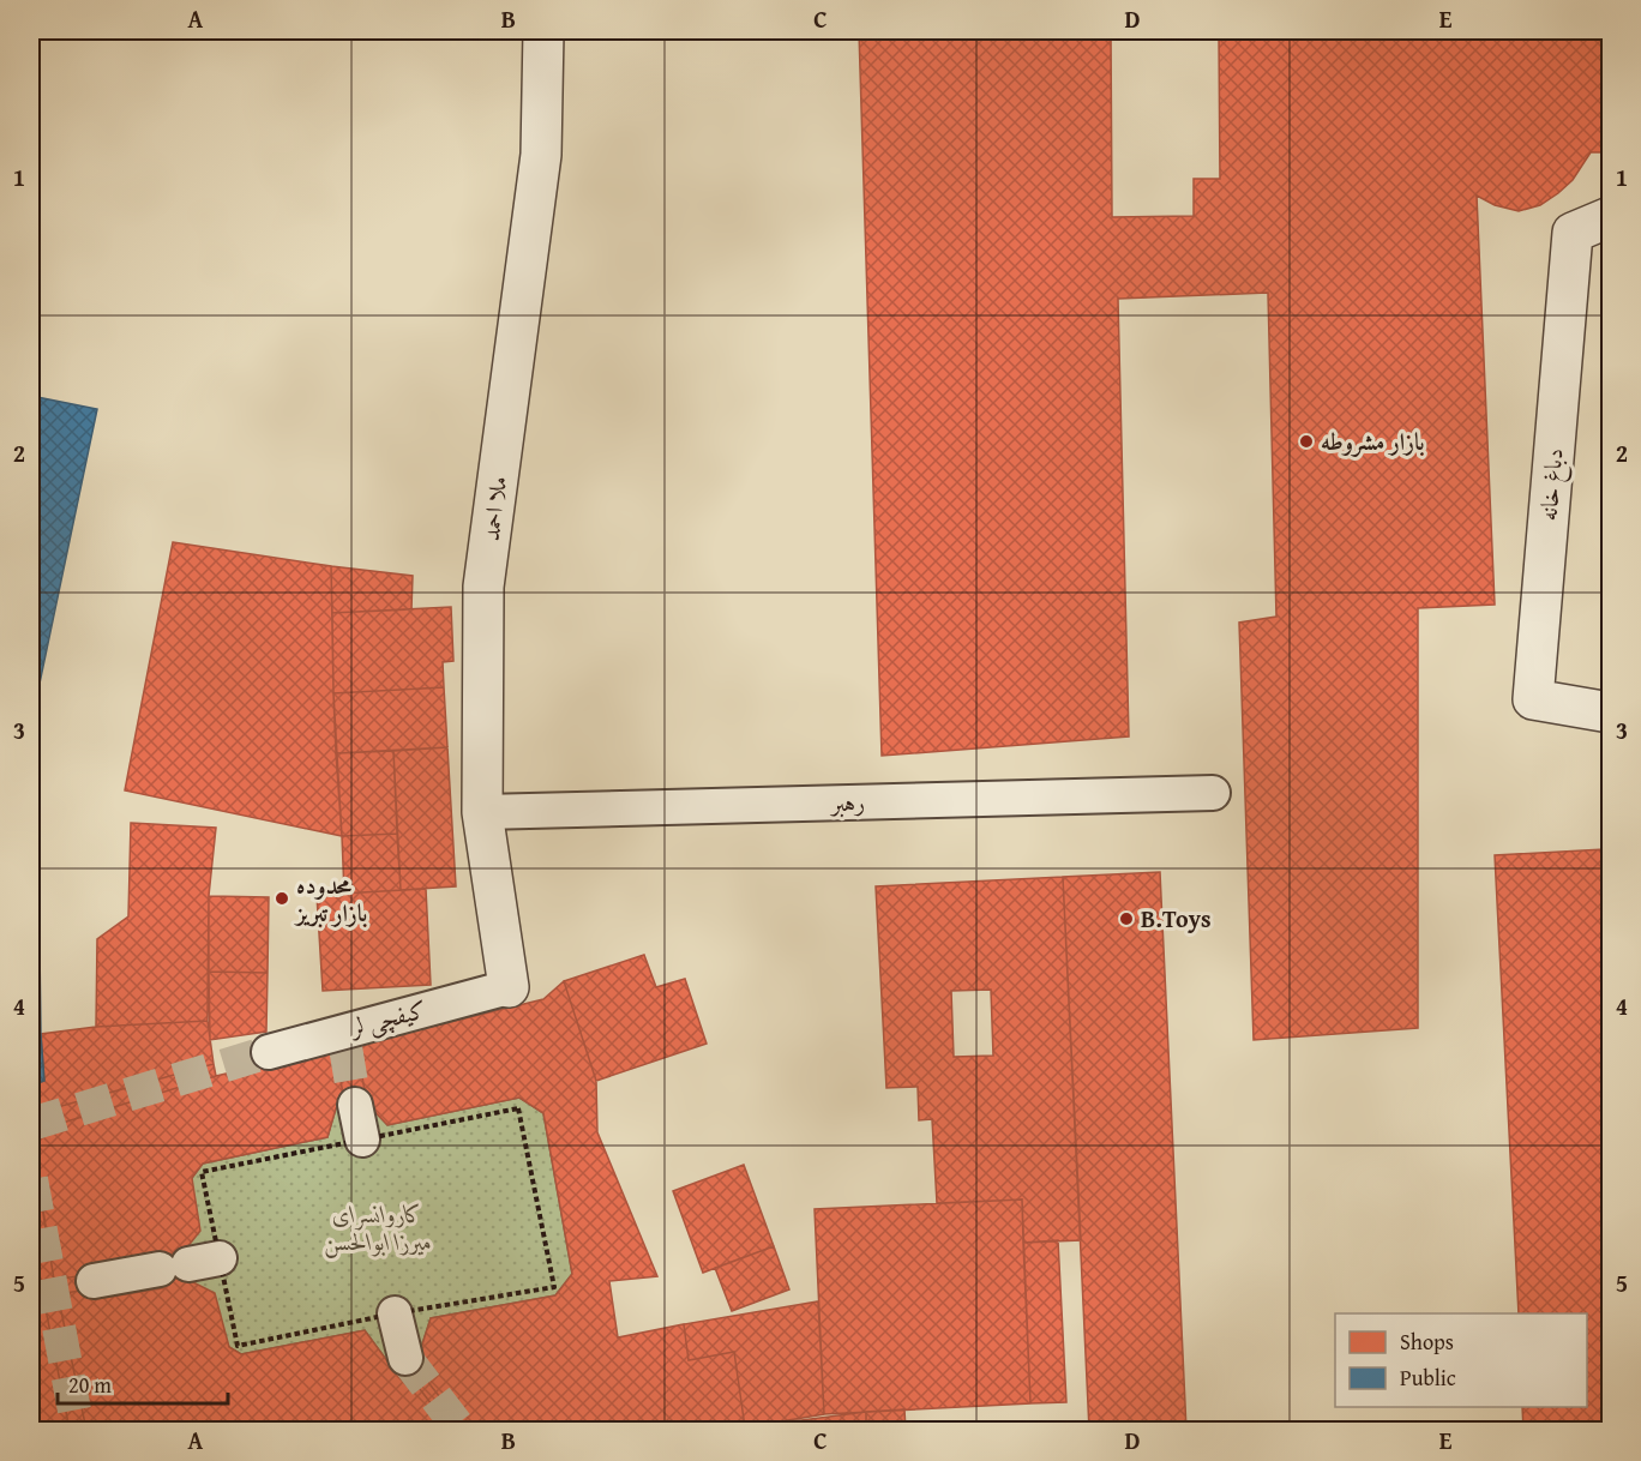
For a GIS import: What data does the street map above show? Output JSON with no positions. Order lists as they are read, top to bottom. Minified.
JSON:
{"streets":{"street":["دباغ خانه","ملا احمد","رهبر","کیفچی لر"]},"crossings":[["ملا احمد","رهبر"],["ملا احمد","کیفچی لر"]],"parks":["کاروانسرای میرزا ابوالحسن"],"places":["بازار مشروطه","محدوده بازار تبریز","B.Toys"],"legend":["Shops","Public"],"scale_bar":"20 m","grid":{"columns":["A","B","C","D","E"],"rows":["1","2","3","4","5"]}}
